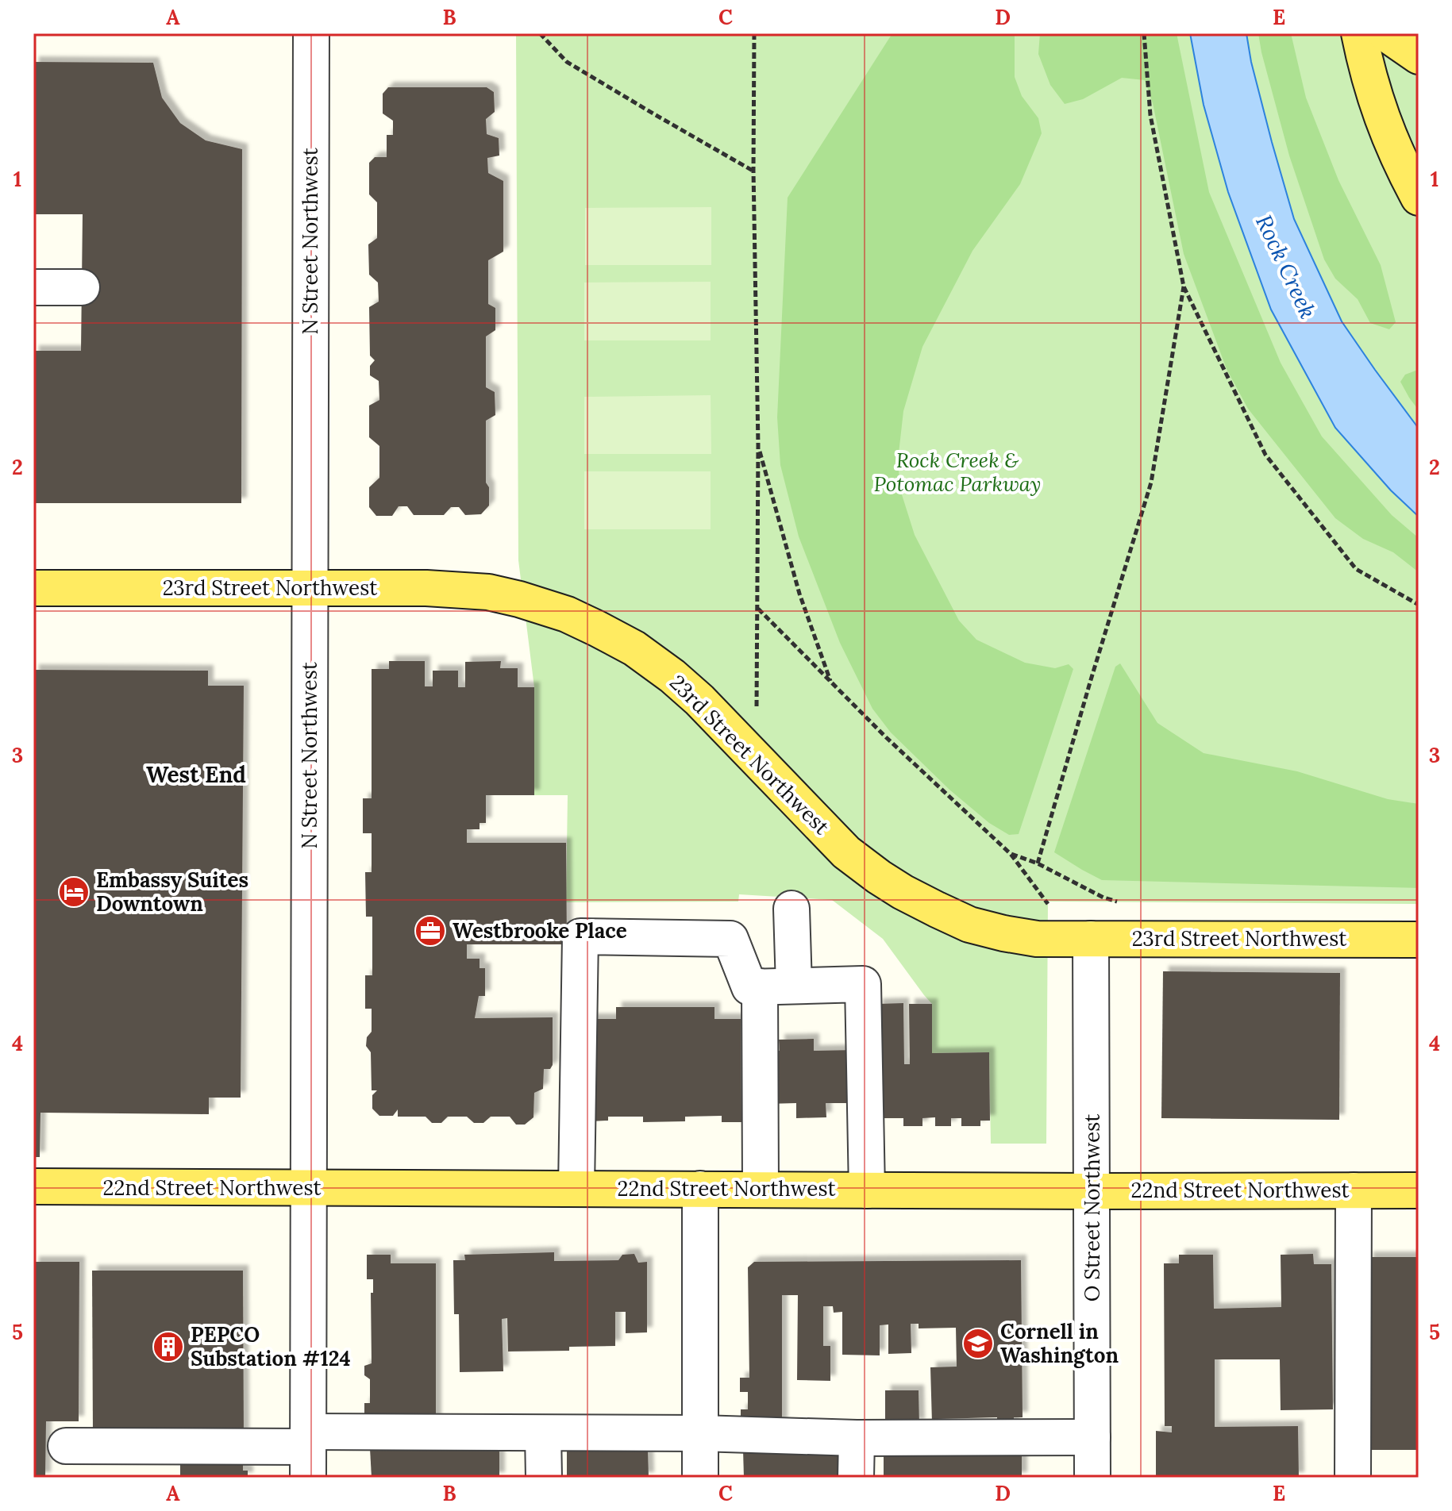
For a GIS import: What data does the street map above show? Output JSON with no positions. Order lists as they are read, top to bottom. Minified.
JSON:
{"streets":{"main road":["23rd Street Northwest","22nd Street Northwest"],"street":["N Street Northwest","O Street Northwest"]},"crossings":[["N Street Northwest","23rd Street Northwest"],["N Street Northwest","22nd Street Northwest"],["23rd Street Northwest","O Street Northwest"],["22nd Street Northwest","O Street Northwest"]],"districts":["West End"],"water":["Rock Creek"],"parks":["Rock Creek & Potomac Parkway"],"places":{"hotel":["Embassy Suites Downtown"],"office":["Westbrooke Place"],"school or university":["Cornell in Washington"],"building":["PEPCO Substation #124"]},"grid":{"columns":["A","B","C","D","E"],"rows":["1","2","3","4","5"]}}
